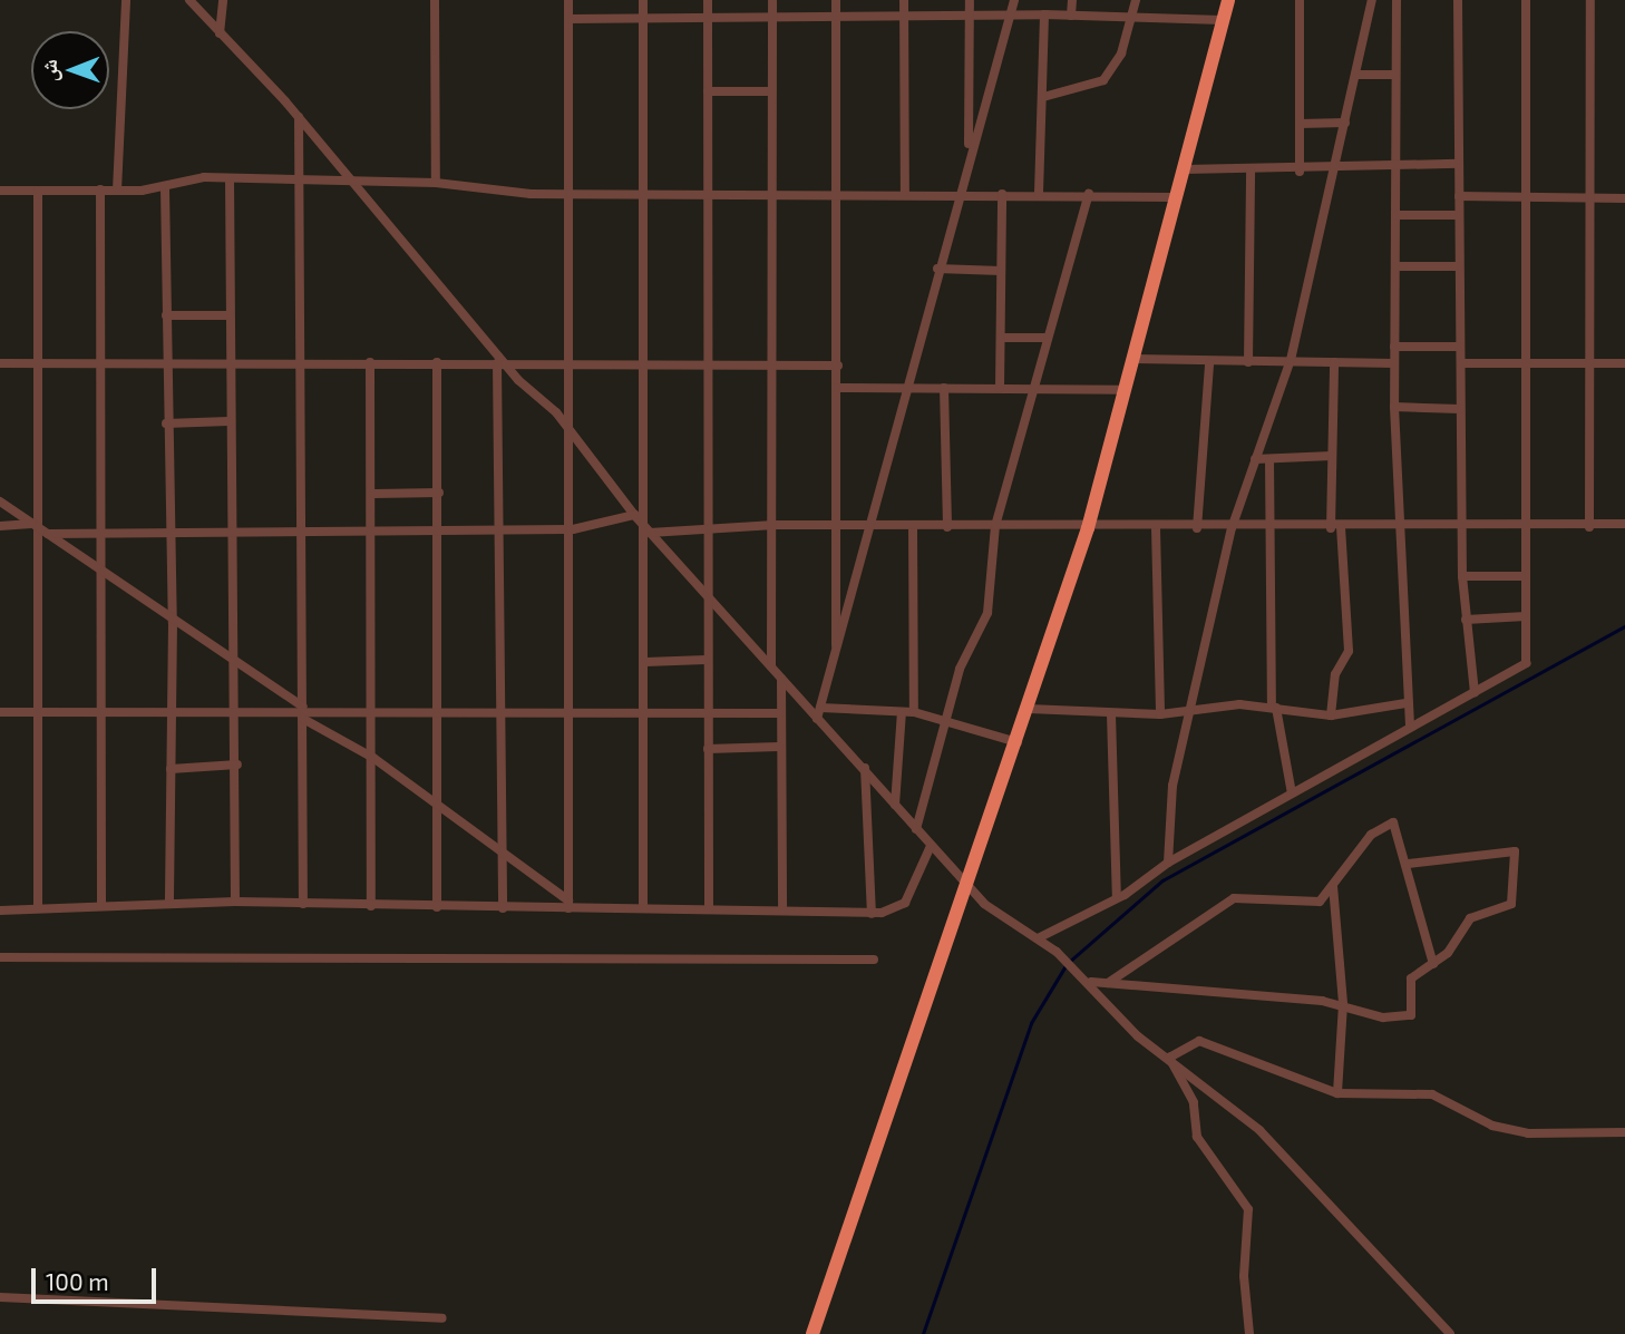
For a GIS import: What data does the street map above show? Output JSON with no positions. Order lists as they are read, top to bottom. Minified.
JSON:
{"scale_bar":"100 m","north":"left"}
